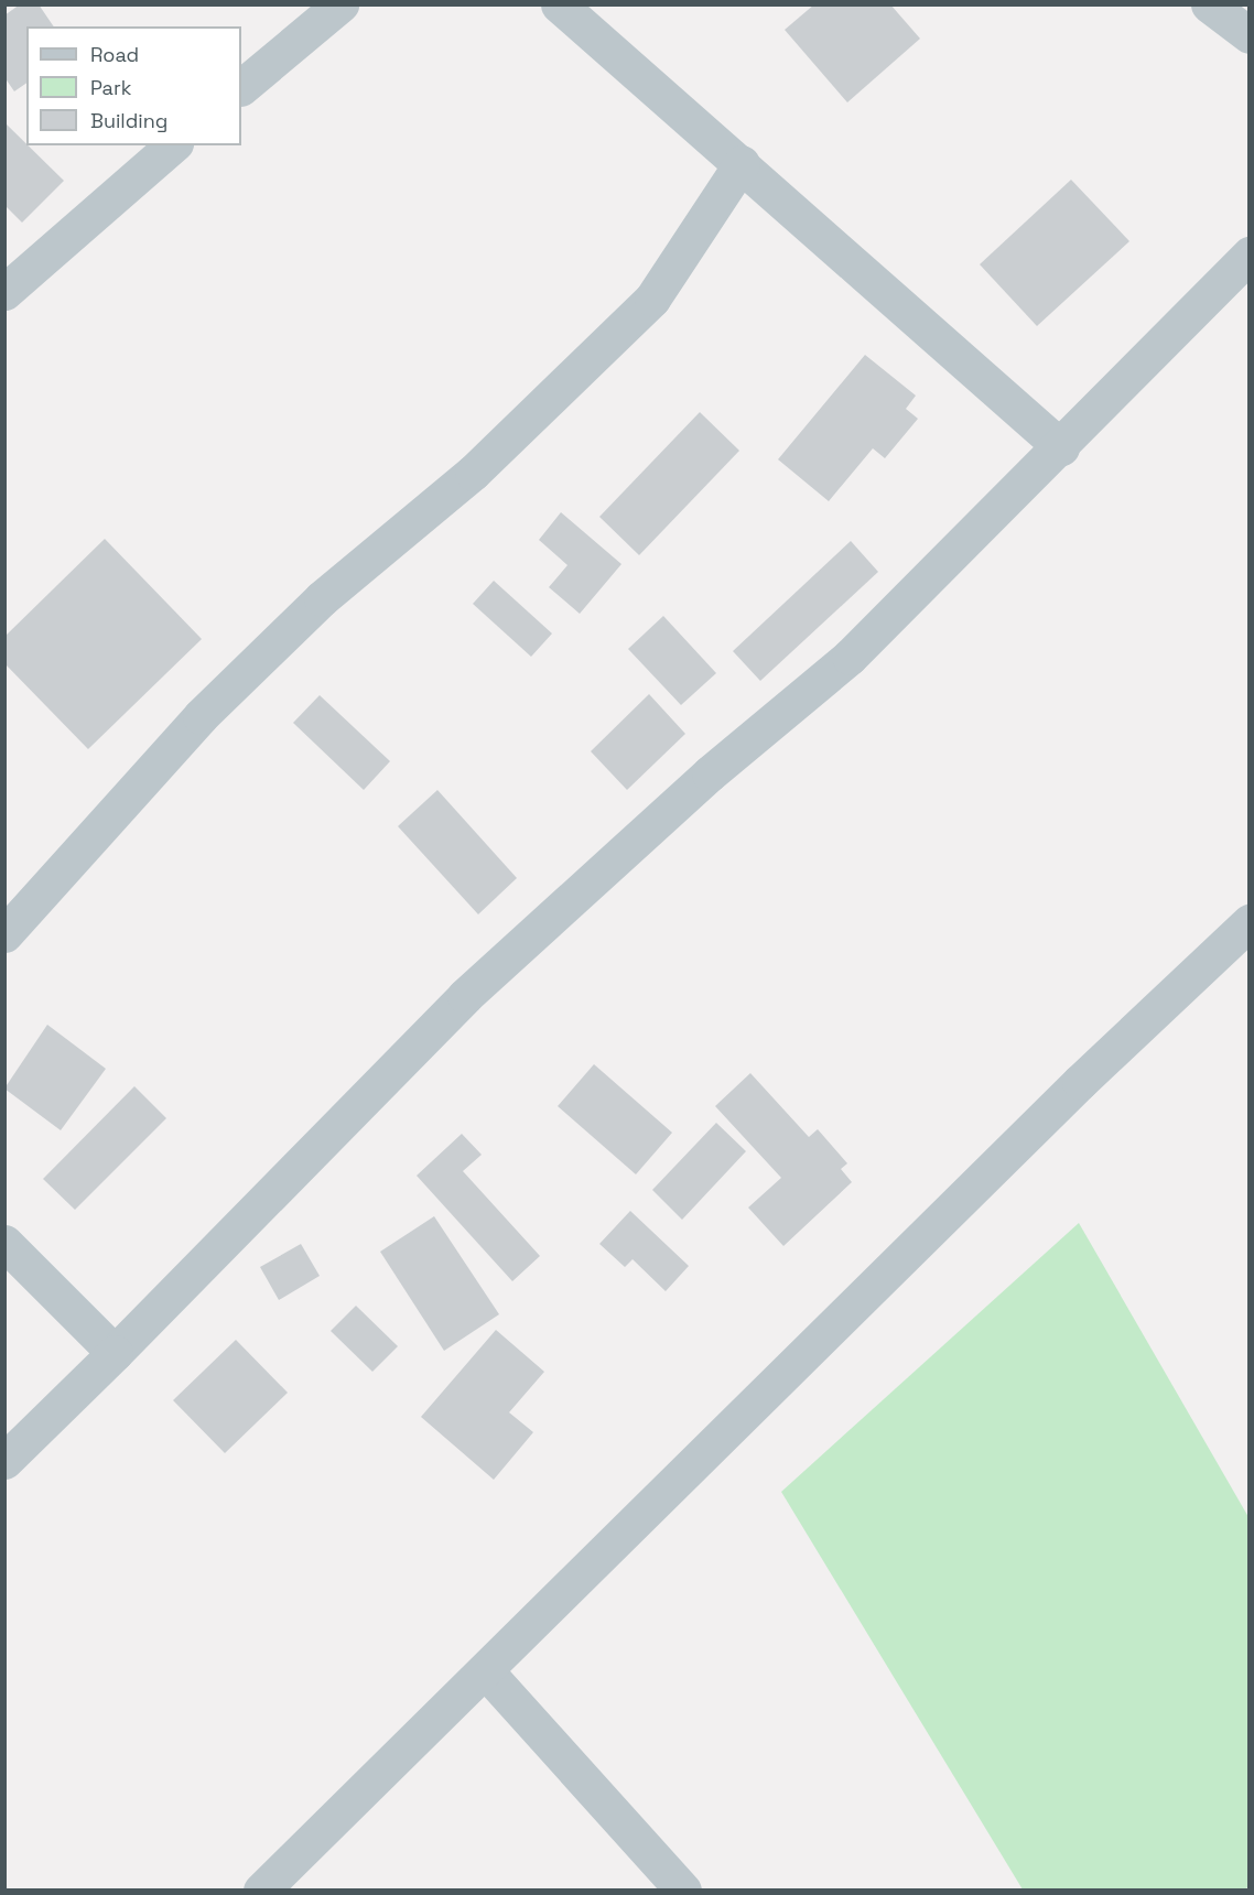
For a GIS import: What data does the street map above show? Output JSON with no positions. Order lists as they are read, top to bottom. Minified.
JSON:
{"legend":["Road","Park","Building"]}
